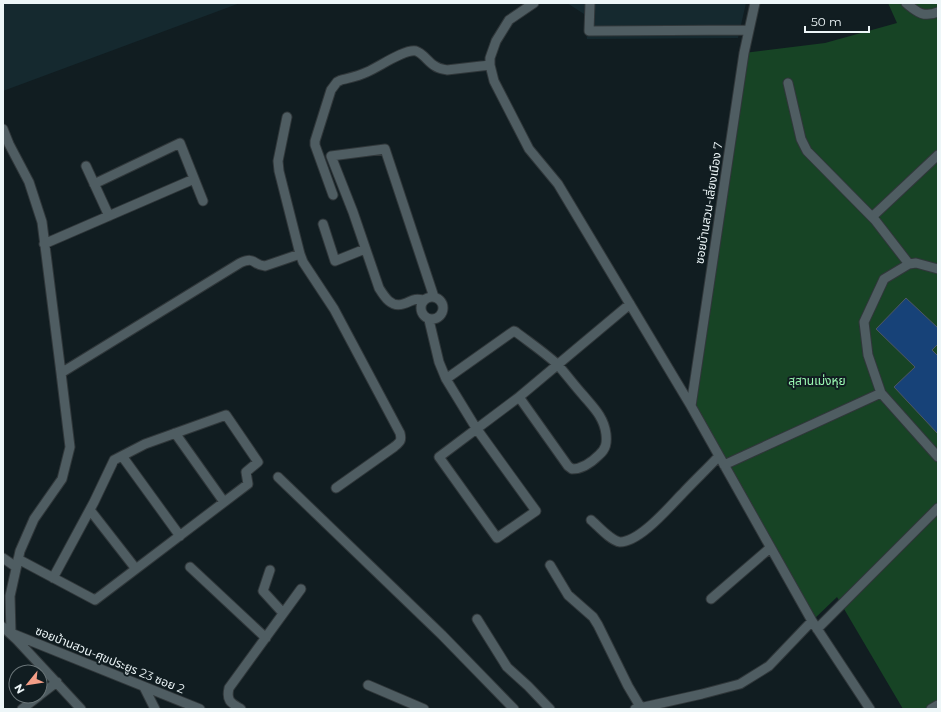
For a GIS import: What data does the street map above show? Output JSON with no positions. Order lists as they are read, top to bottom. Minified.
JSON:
{"streets":{"street":["ซอยบ้านสวน-เลี่ยงเมือง 7","ซอยบ้านสวน-ศุขประยูร 23 ซอย 2"]},"parks":["สุสานเม่งหุย"],"scale_bar":"50 m","north":"bottom left"}
